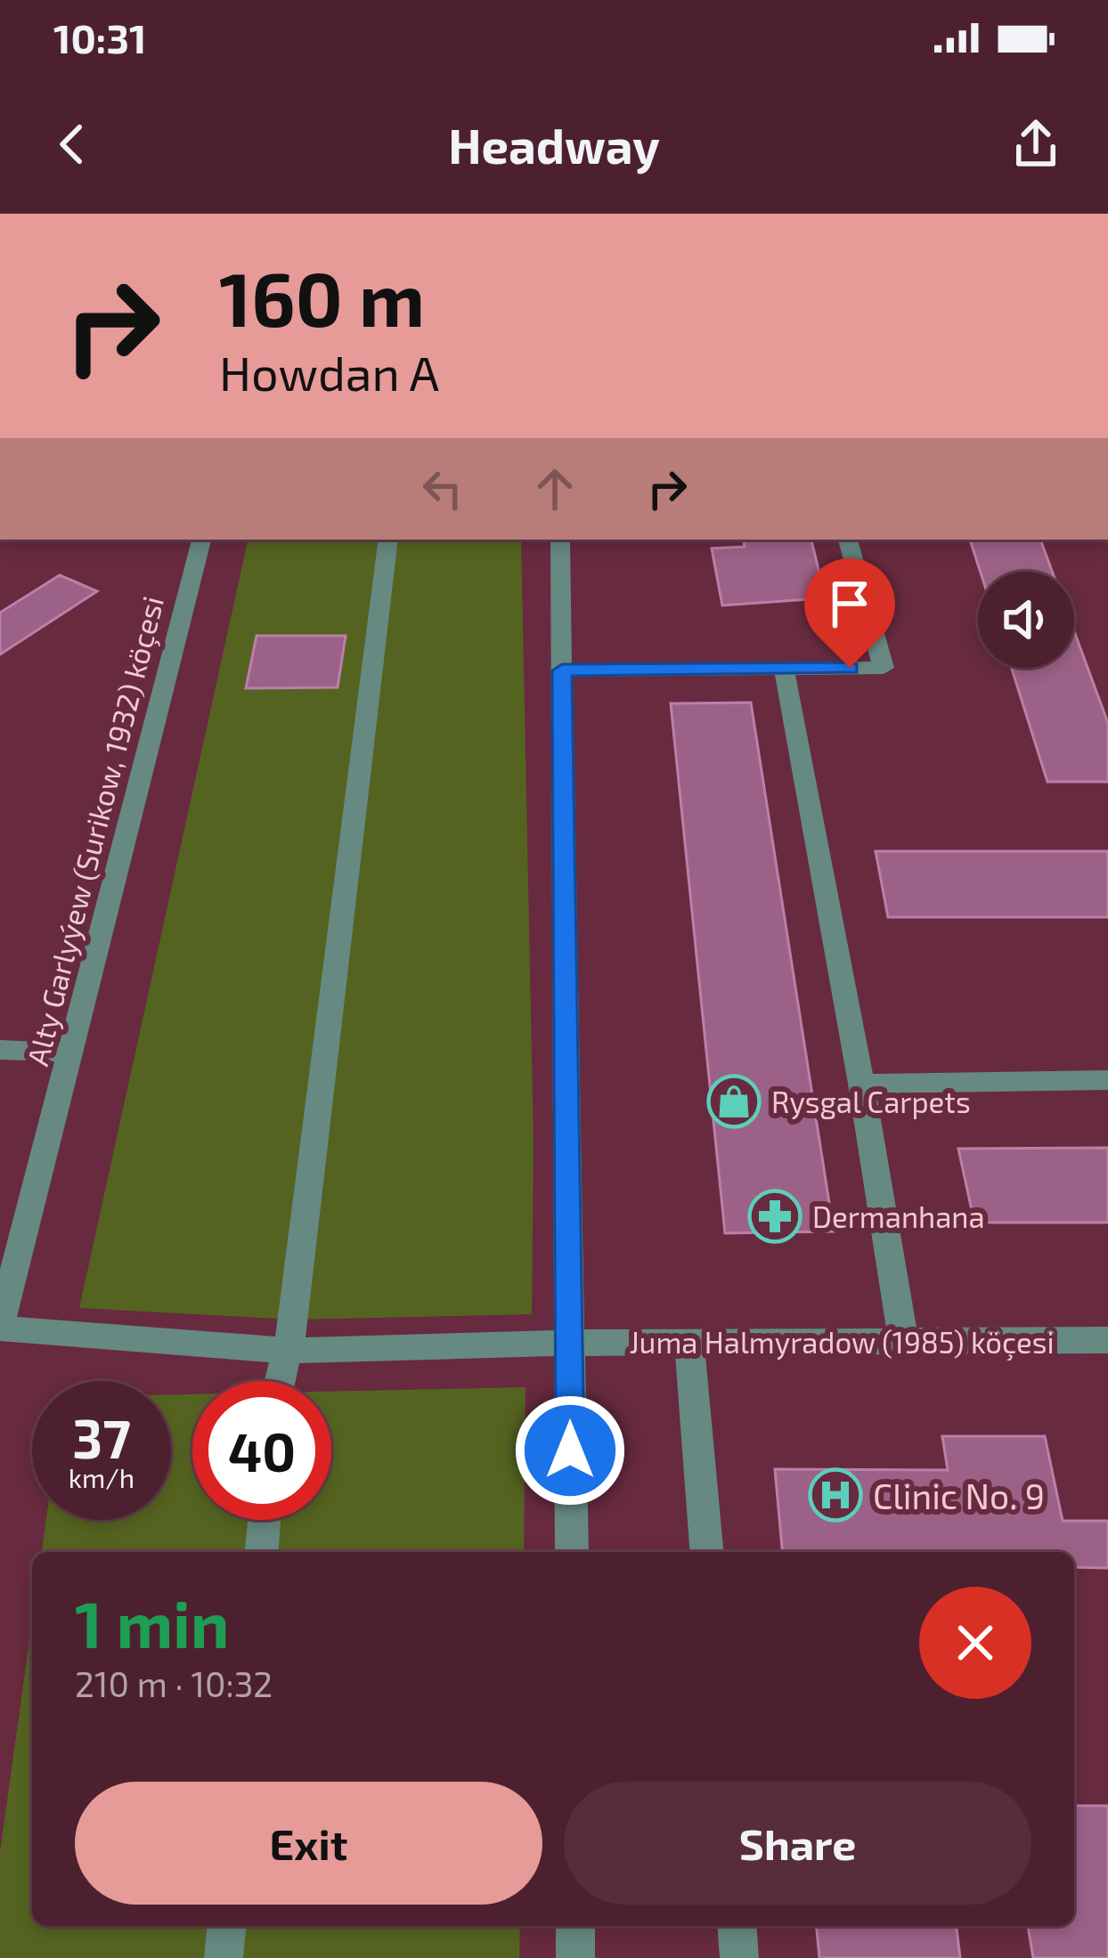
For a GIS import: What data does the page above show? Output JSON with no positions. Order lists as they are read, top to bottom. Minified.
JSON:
{"streets":{"street":["Alty Garlyýew (Surikow, 1932) köçesi","Juma Halmyradow (1985) köçesi"]},"crossings":[["Alty Garlyýew (Surikow, 1932) köçesi","Juma Halmyradow (1985) köçesi"]],"places":{"shop":["Rysgal Carpets"],"pharmacy":["Dermanhana"],"hospital":["Clinic No. 9"]},"page":{"status":"10:31","header":"Headway","turn":["160 m","Howdan A"],"speed":"37 km/h","limit":"40","heading":["1 min","210 m · 10:32"],"buttons":["Exit","Share"]}}
